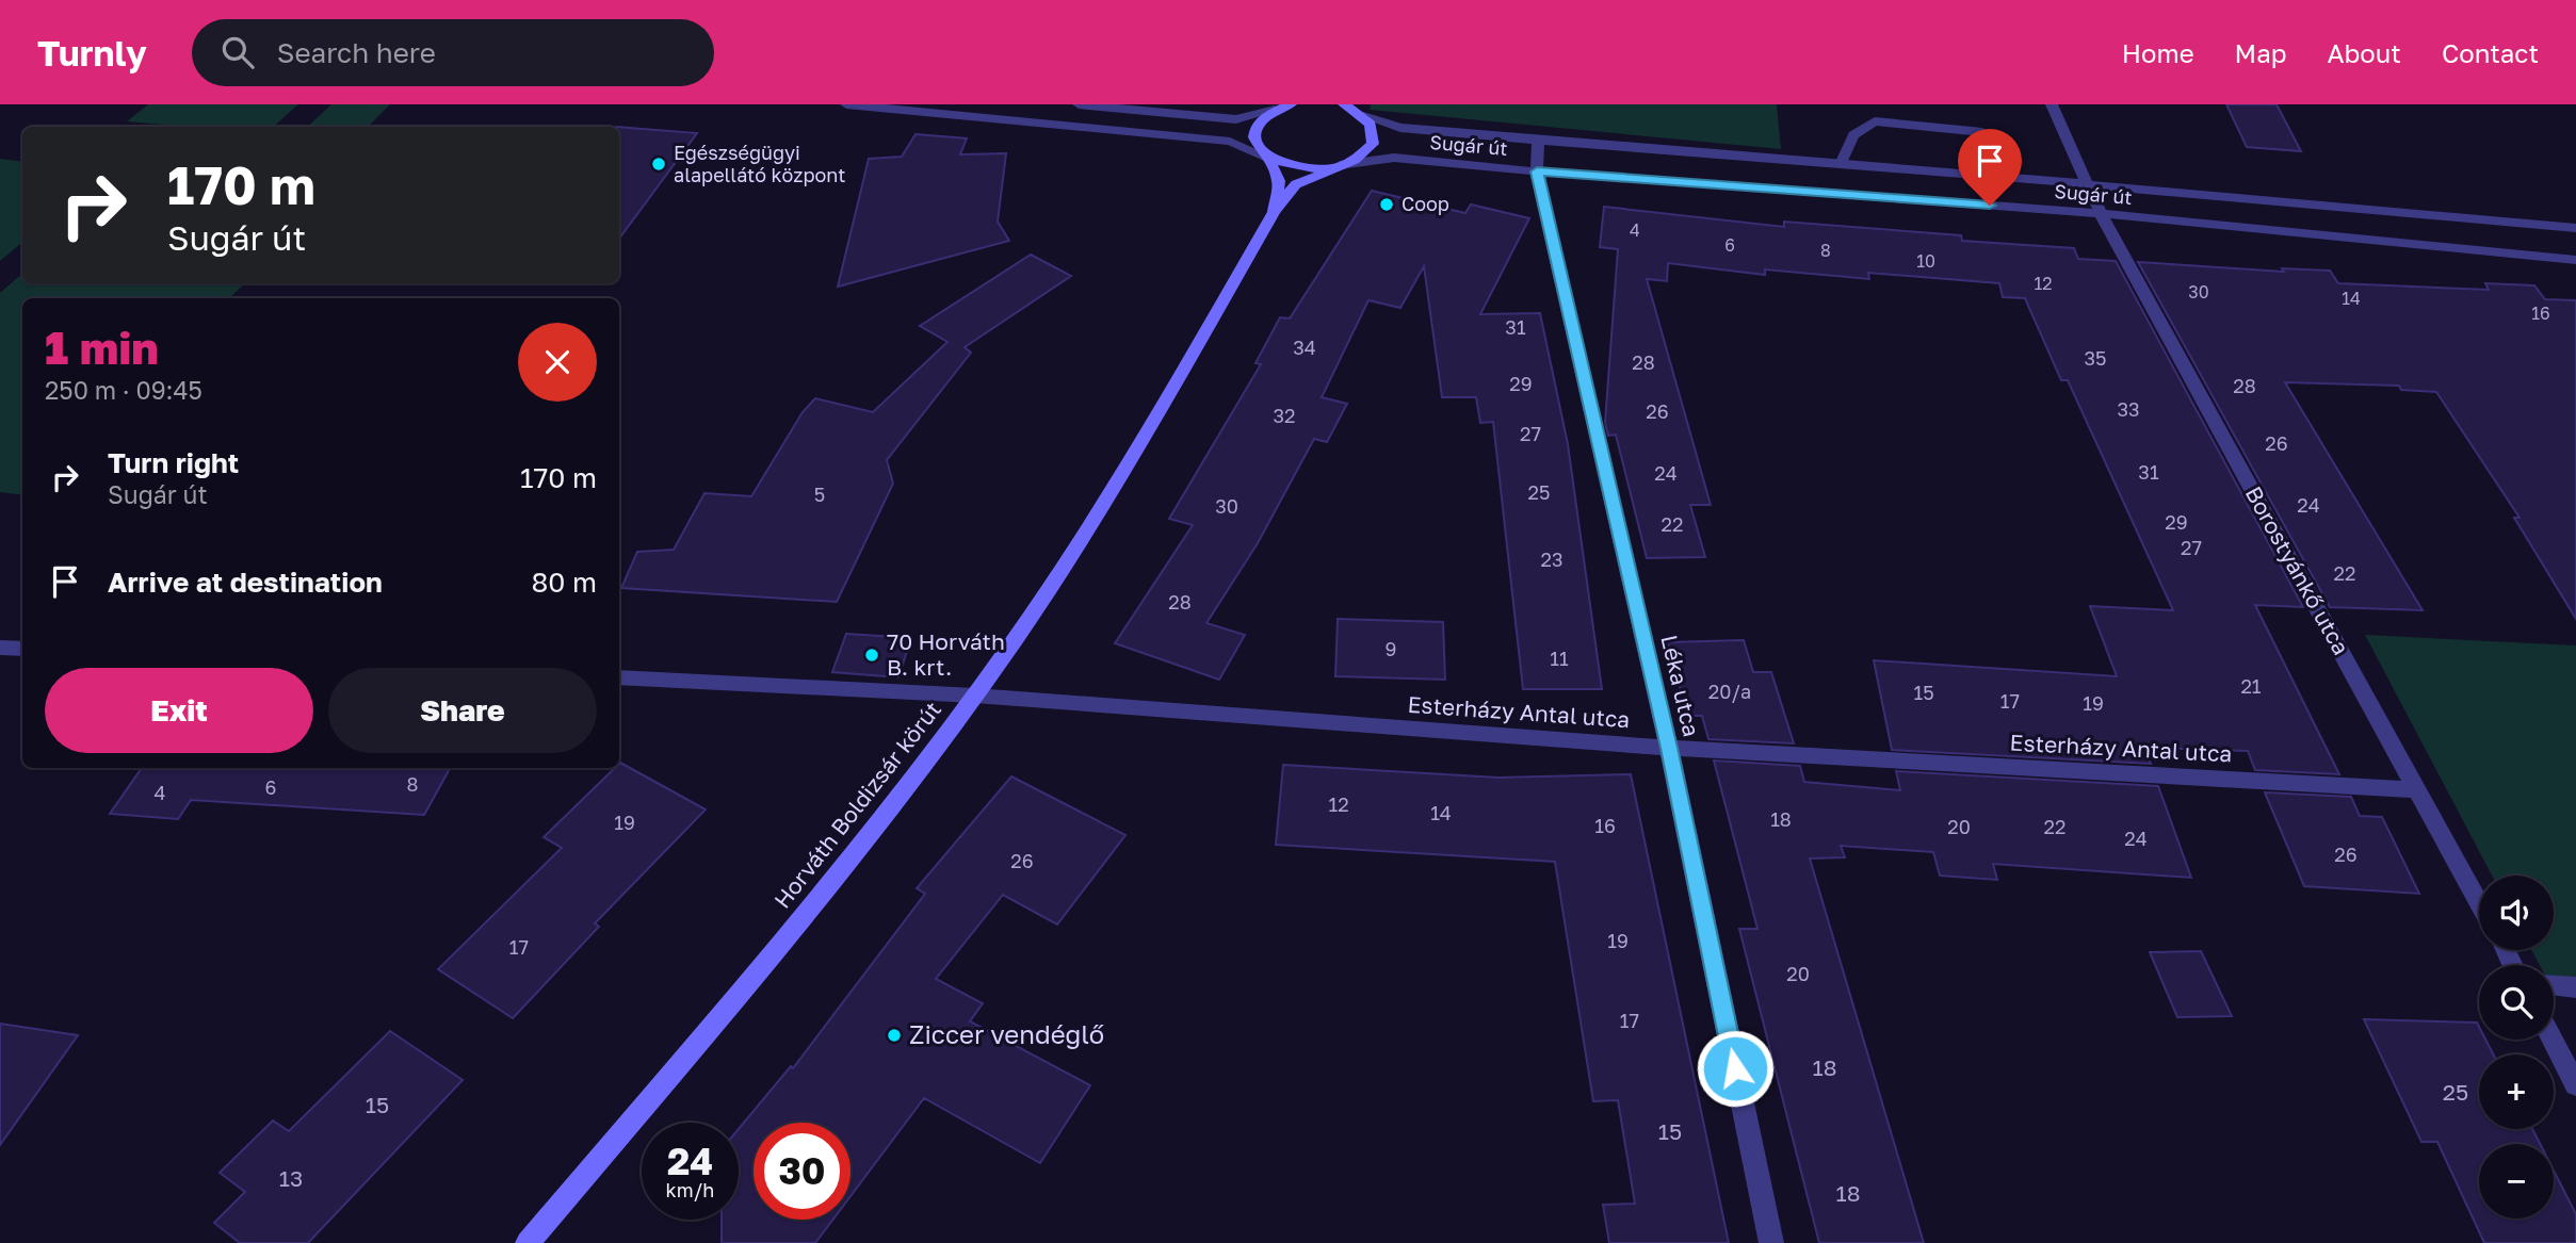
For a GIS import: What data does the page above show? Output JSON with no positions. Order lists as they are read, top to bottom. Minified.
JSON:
{"streets":{"street":["Sugár út","Borostyánkő utca","Léka utca","Esterházy Antal utca","Horváth Boldizsár körút"]},"crossings":[["Sugár út","Borostyánkő utca"],["Sugár út","Léka utca"],["Sugár út","Horváth Boldizsár körút"],["Borostyánkő utca","Esterházy Antal utca"],["Léka utca","Esterházy Antal utca"],["Esterházy Antal utca","Horváth Boldizsár körút"]],"places":["Egészségügyi alapellátó központ","Coop","70 Horváth B. krt.","Ziccer vendéglő"],"house_numbers":["4","6","8","10","12","30","14","16","31","34","35","28","29","28","33","26","32","27","26","31","24","25","5","24","30","29","22","27","23","22","28","9","11","21","20/a","15","17","19","8","6","4","12","14","18","19","16","20","22","24","26","26","19","17","20","17","18","25","15","15","13","18"],"page":{"header":"Turnly","search":"Search here","nav":["Home","Map","About","Contact"],"turn":["170 m","Sugár út"],"heading":["1 min","250 m · 09:45"],"list":[{"name":"Turn right","note":"Sugár út","value":"170 m"},{"name":"Arrive at destination","value":"80 m"}],"buttons":["Exit","Share"],"map_buttons":["+","−"],"speed":"24 km/h","limit":"30"}}
